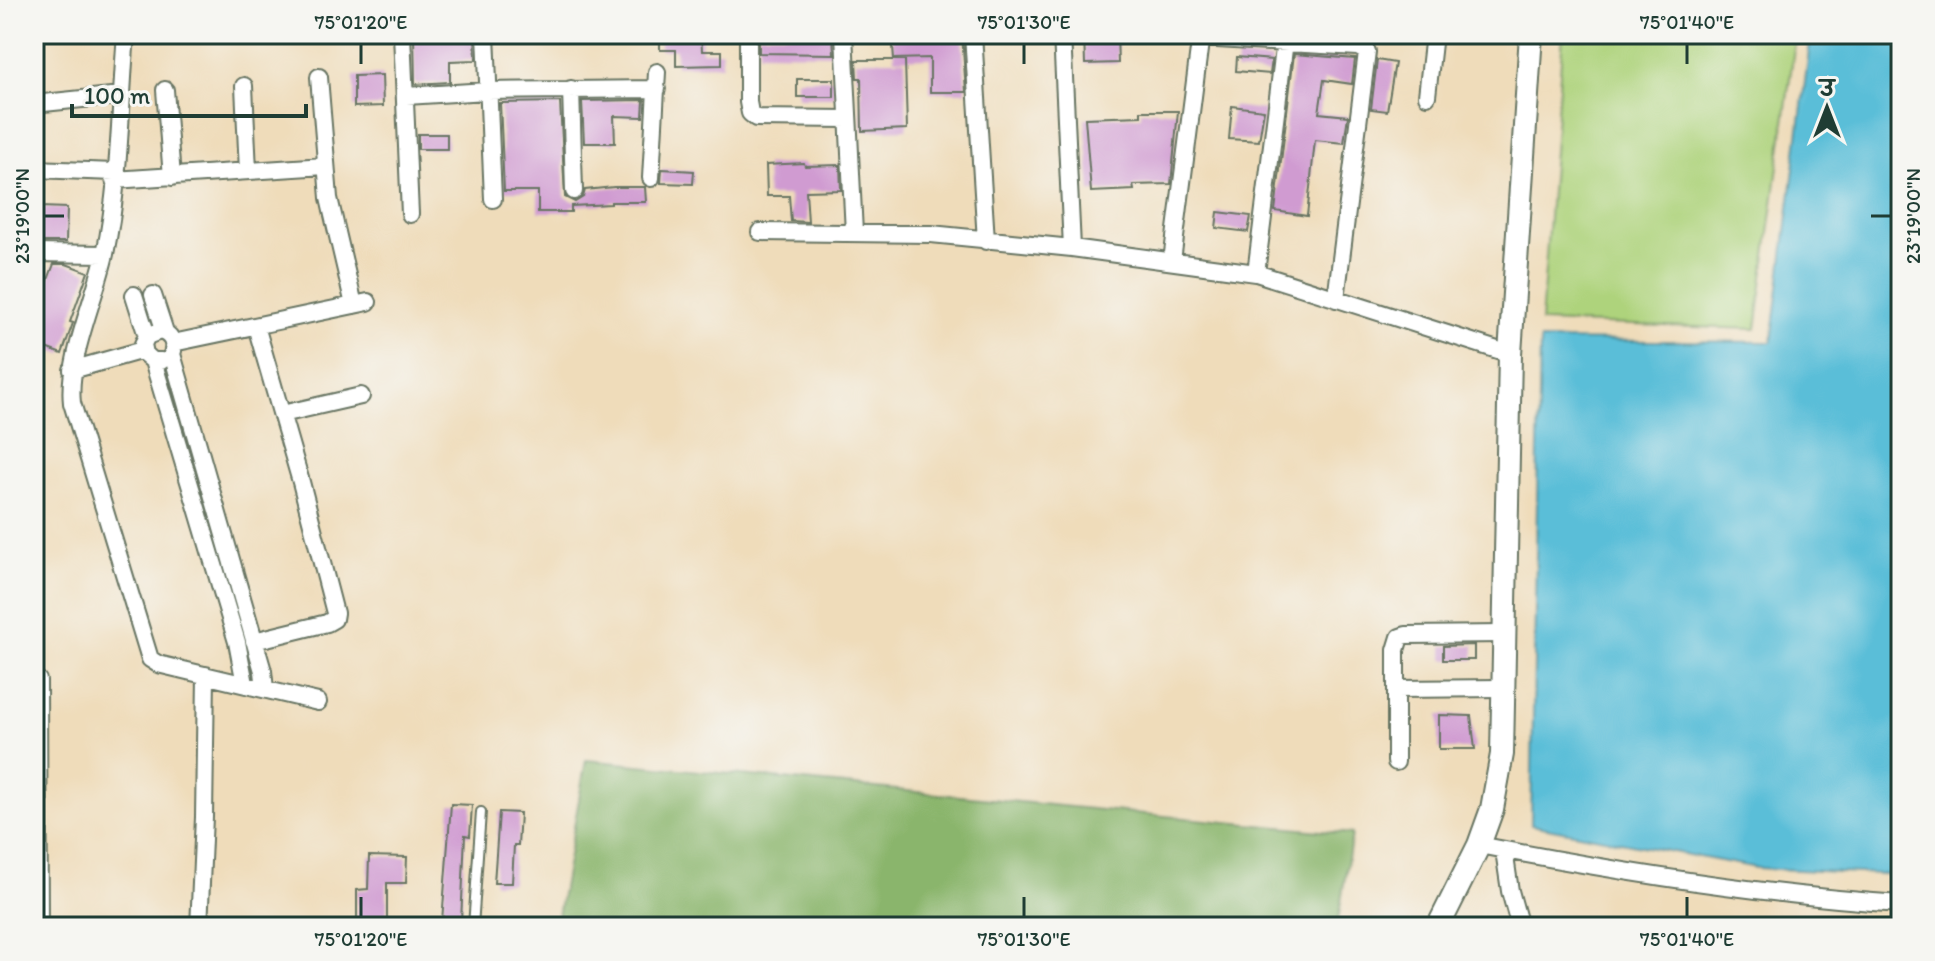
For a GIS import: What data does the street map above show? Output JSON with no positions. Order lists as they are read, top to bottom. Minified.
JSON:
{"scale_bar":"100 m","north":"top","coordinates":["75°01'20\"E","75°01'30\"E","75°01'40\"E","23°19'00\"N"]}
